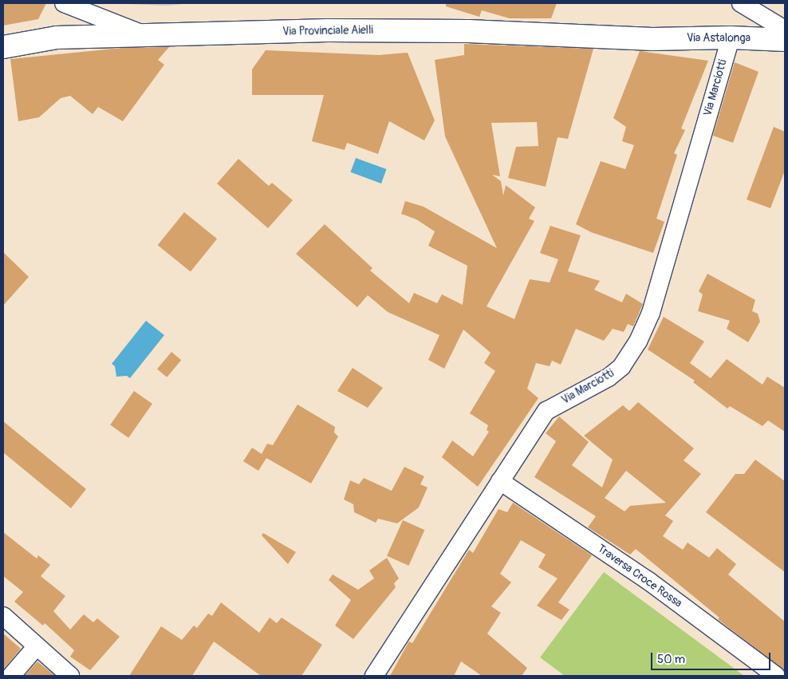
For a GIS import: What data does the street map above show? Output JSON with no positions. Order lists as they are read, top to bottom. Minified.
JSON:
{"streets":{"street":["Via Provinciale Aielli","Via Astalonga","Via Marciotti","Traversa Croce Rossa"]},"crossings":[["Via Provinciale Aielli","Via Astalonga"],["Via Astalonga","Via Marciotti"],["Via Marciotti","Traversa Croce Rossa"]],"scale_bar":"50 m"}
